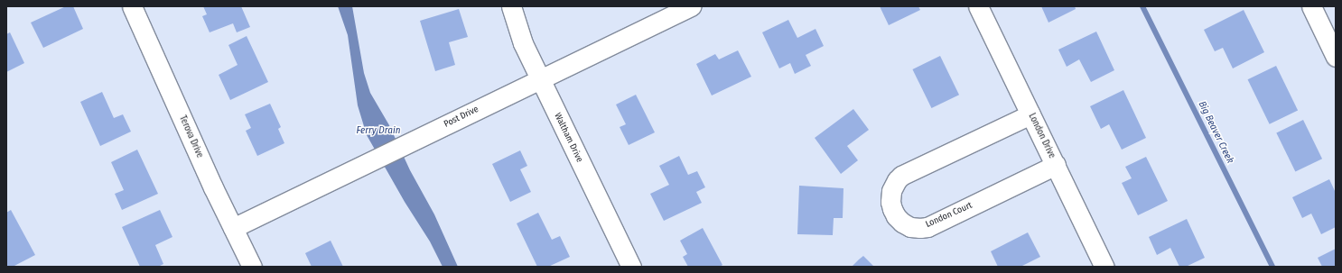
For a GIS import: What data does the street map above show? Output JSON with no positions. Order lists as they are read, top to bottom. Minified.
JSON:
{"streets":{"street":["Post Drive","London Drive","Terova Drive","Waltham Drive","London Court"]},"crossings":[["Post Drive","Terova Drive"],["Post Drive","Waltham Drive"],["London Drive","London Court"]],"water":["Ferry Drain","Big Beaver Creek"]}
